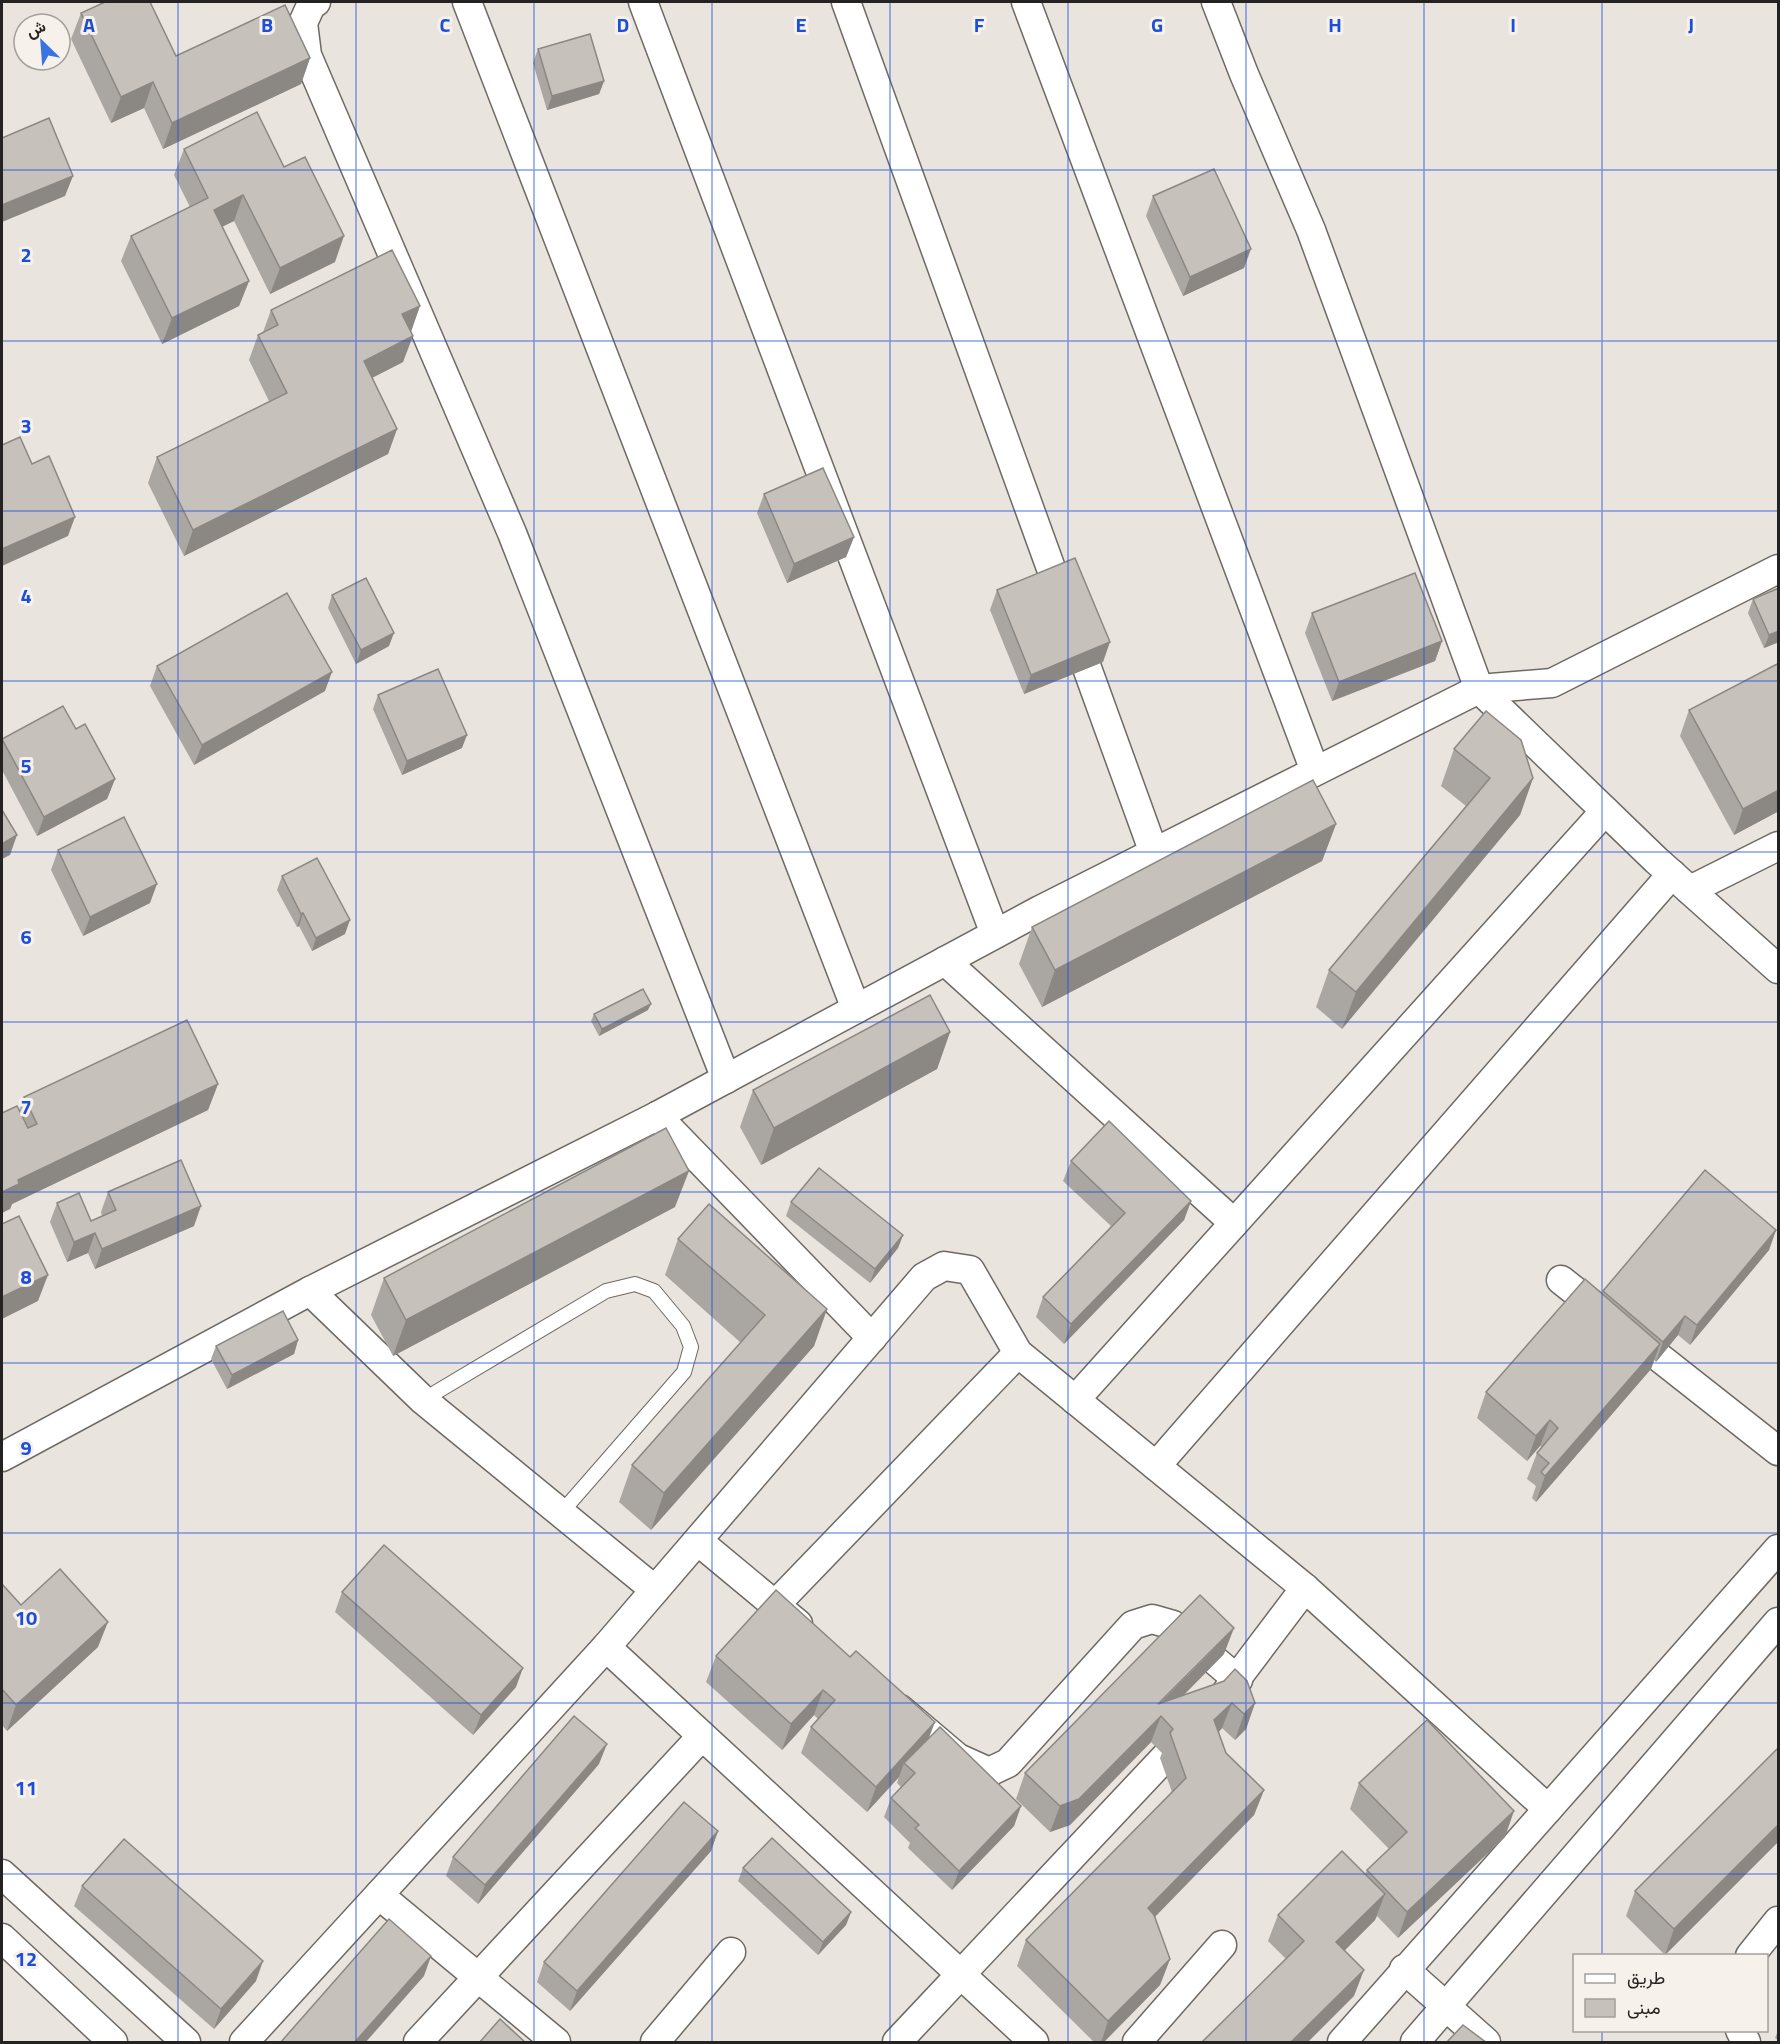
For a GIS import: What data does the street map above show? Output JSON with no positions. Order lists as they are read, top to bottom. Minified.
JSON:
{"legend":["طريق","مبنى"],"north":"top left","grid":{"columns":["A","B","C","D","E","F","G","H","I","J"],"rows":["2","3","4","5","6","7","8","9","10","11","12"]}}
